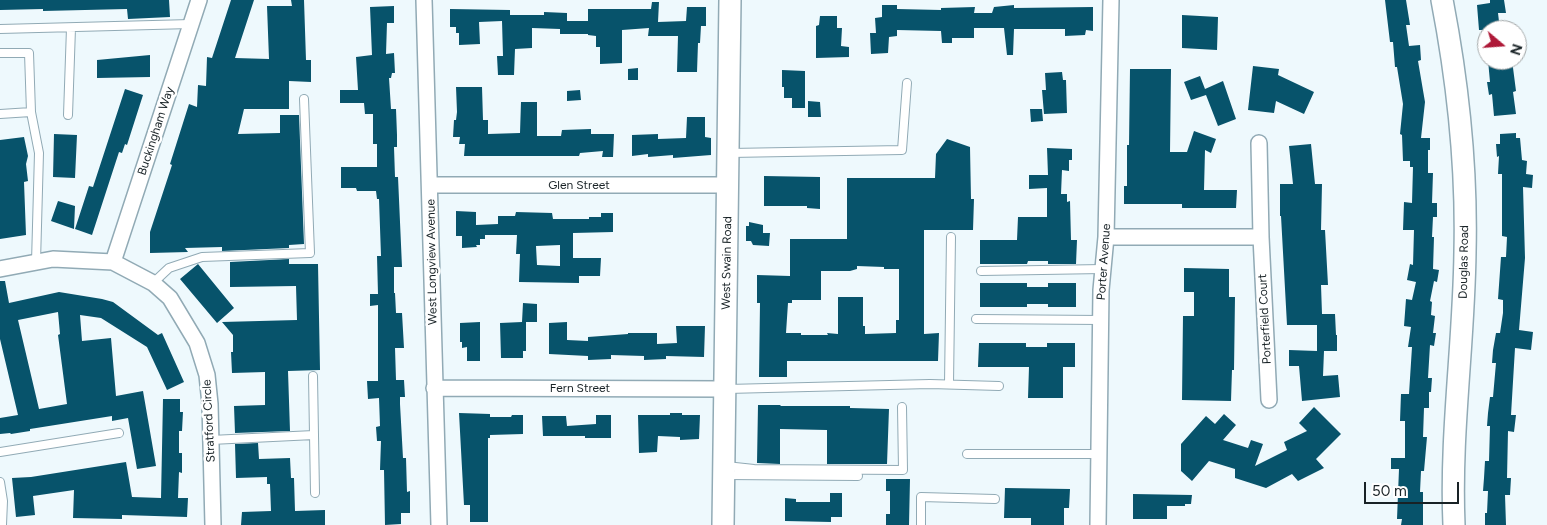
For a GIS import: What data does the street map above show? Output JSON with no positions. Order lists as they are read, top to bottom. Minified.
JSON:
{"streets":{"street":["Buckingham Way","Glen Street","West Longview Avenue","Porter Avenue","Douglas Road","West Swain Road","Porterfield Court","Fern Street","Stratford Circle"]},"crossings":[["Buckingham Way","Stratford Circle"],["Glen Street","West Longview Avenue"],["Glen Street","West Swain Road"],["West Longview Avenue","Fern Street"],["West Swain Road","Fern Street"]],"scale_bar":"50 m","north":"right"}
